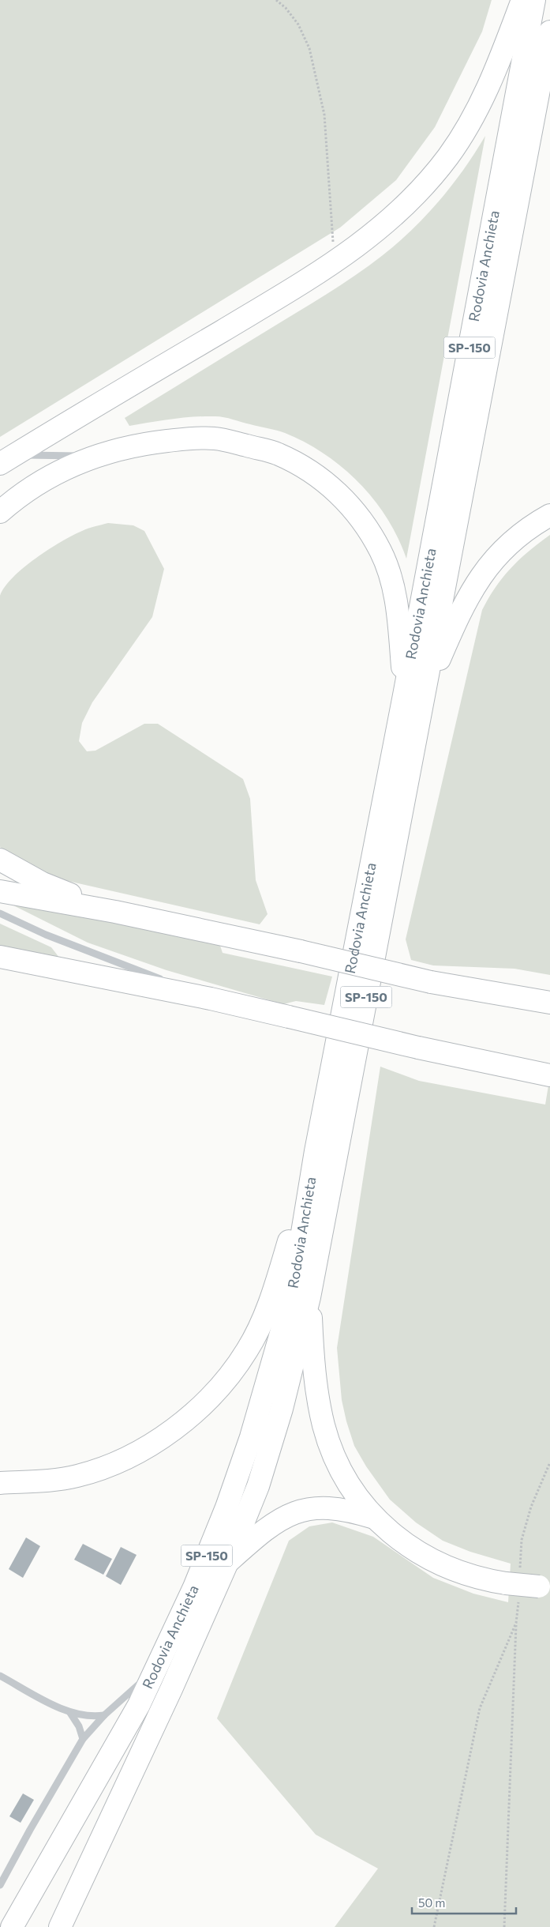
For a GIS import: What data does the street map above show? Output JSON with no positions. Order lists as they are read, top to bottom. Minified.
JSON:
{"streets":{"highway":["Rodovia Anchieta","SP-150"]},"scale_bar":"50 m"}
